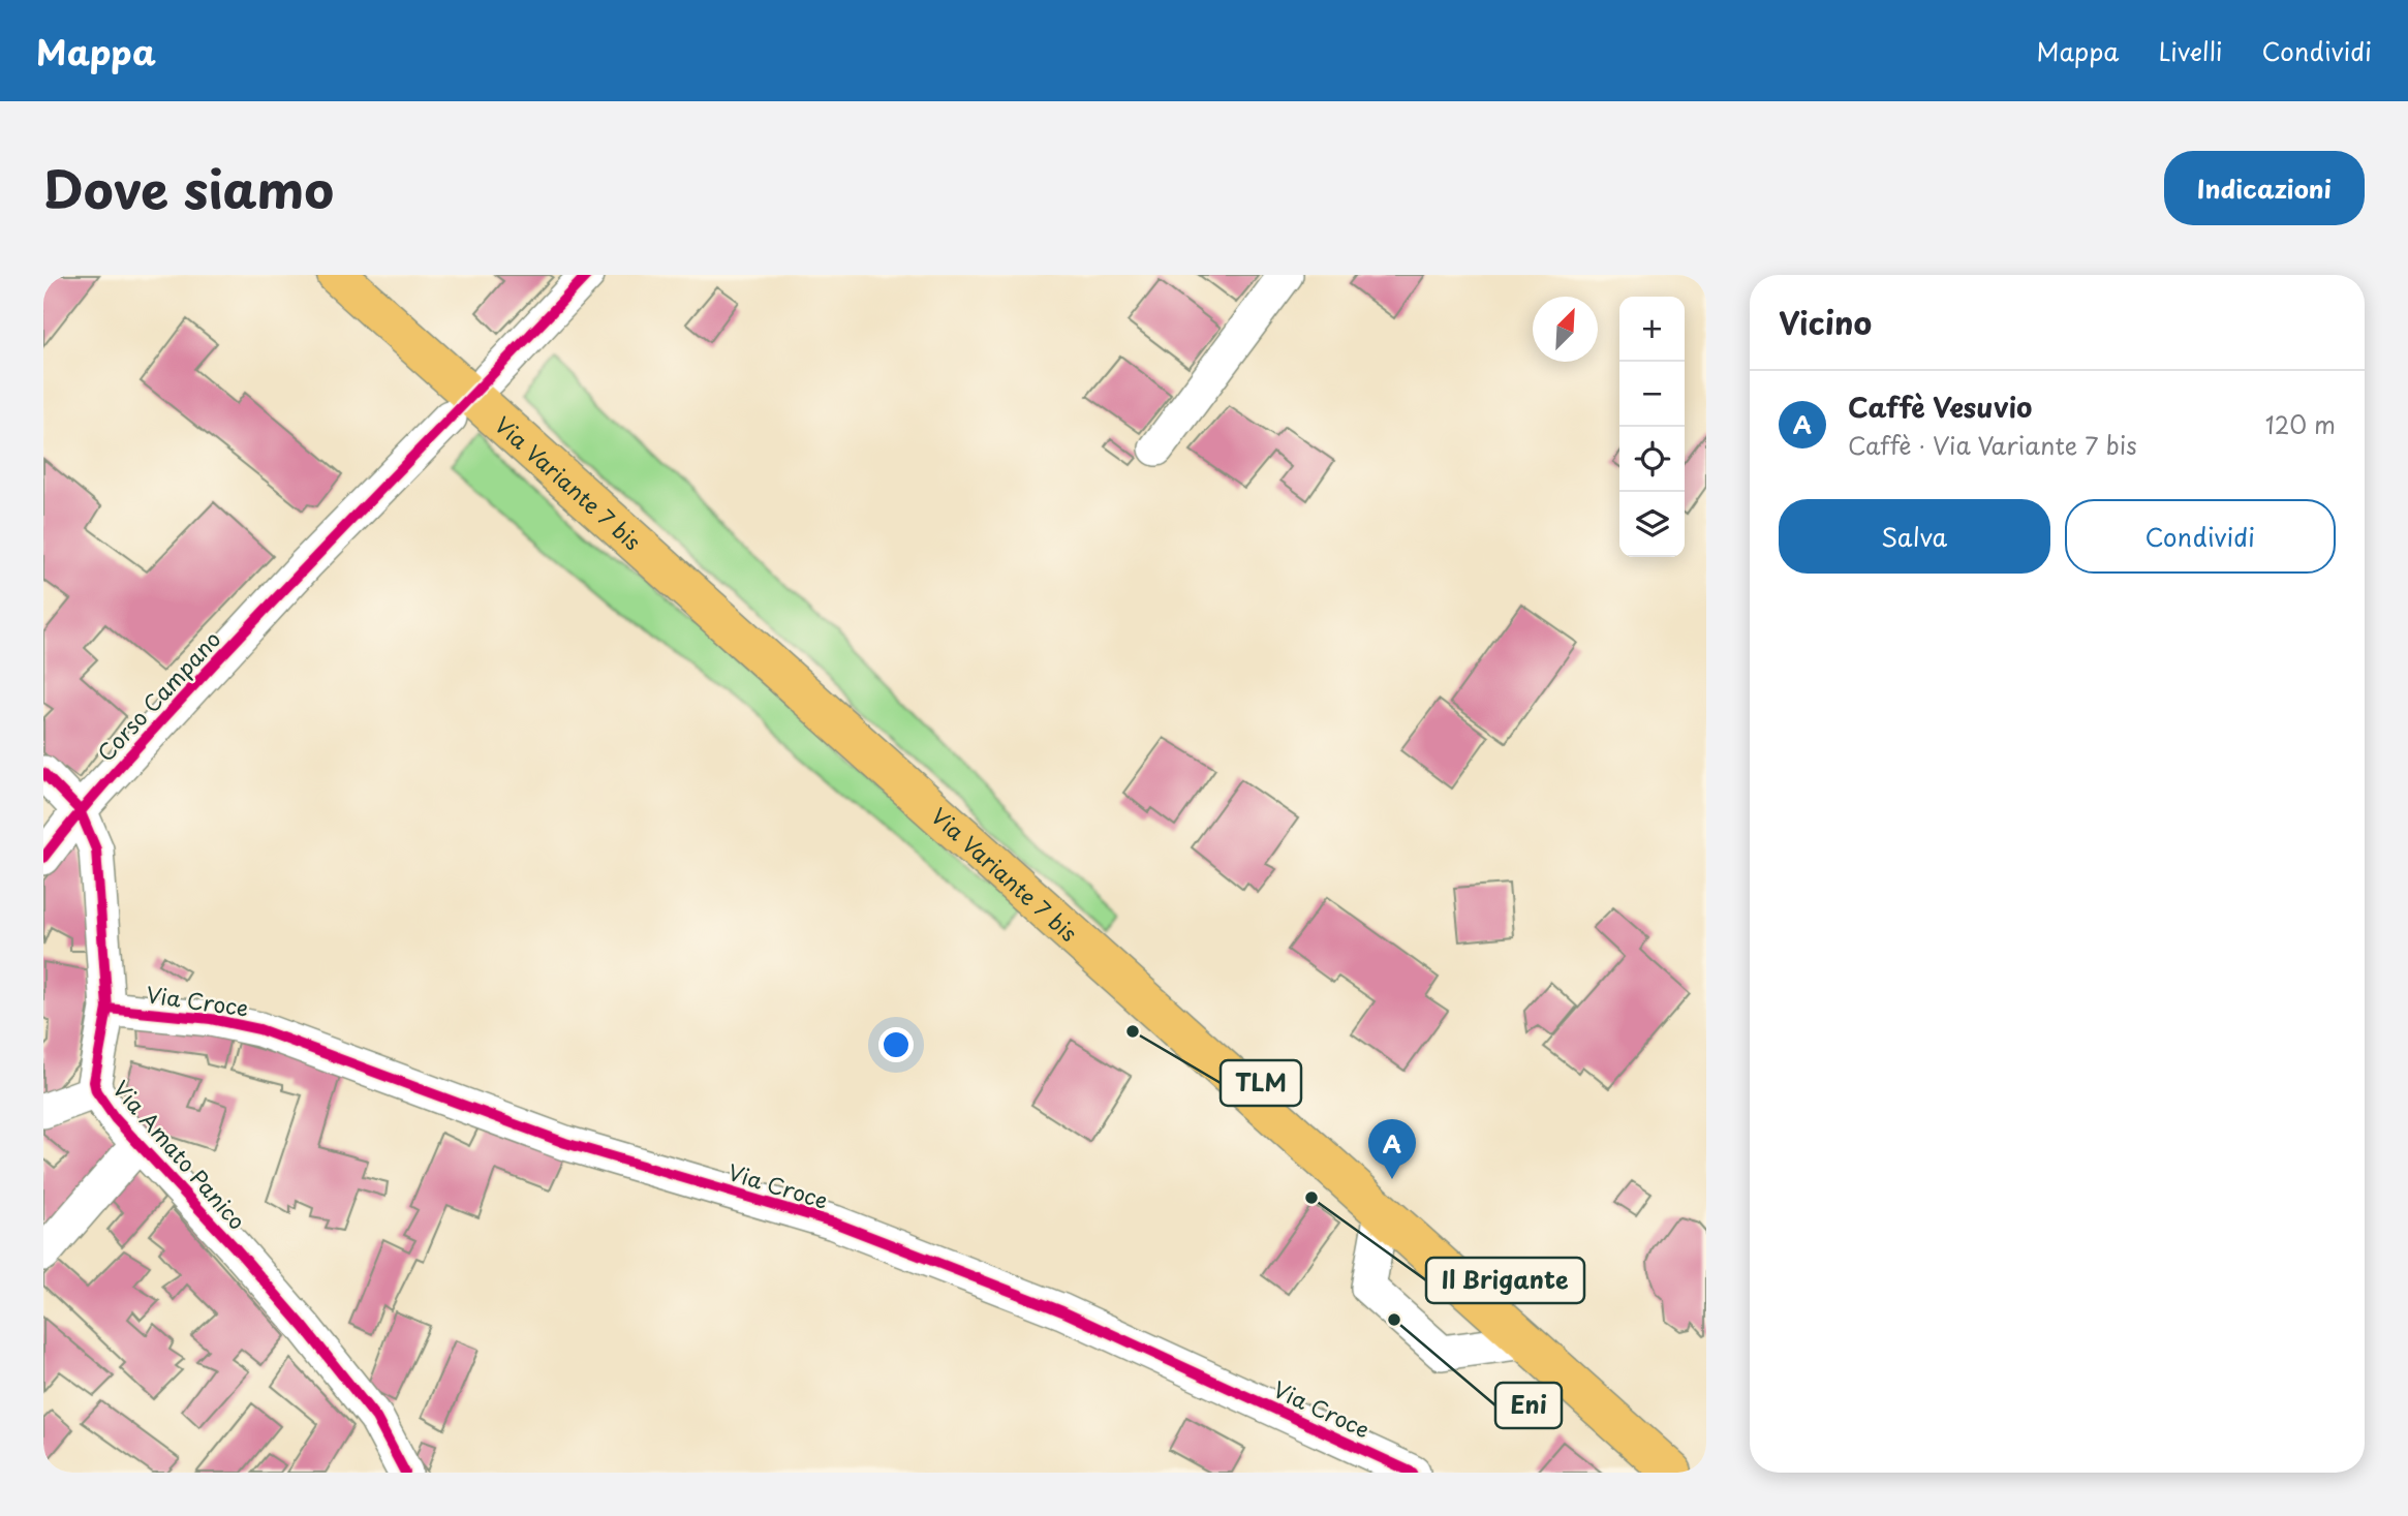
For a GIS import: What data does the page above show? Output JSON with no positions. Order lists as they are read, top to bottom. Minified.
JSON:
{"streets":{"main road":["Via Variante 7 bis"],"street":["Corso Campano","Via Croce","Via Amato Panico"]},"crossings":[["Corso Campano","Via Amato Panico"],["Via Croce","Via Amato Panico"]],"places":["TLM","Il Brigante","Eni"],"north":"top right","page":{"header":"Mappa","nav":["Mappa","Livelli","Condividi"],"title":"Dove siamo","buttons":["Indicazioni",["Salva","Condividi"]],"heading":"Vicino","map_buttons":["+","−"],"list":[{"mark":"A","name":"Caffè Vesuvio","note":"Caffè · Via Variante 7 bis","value":"120 m"}],"pins":"A"}}
